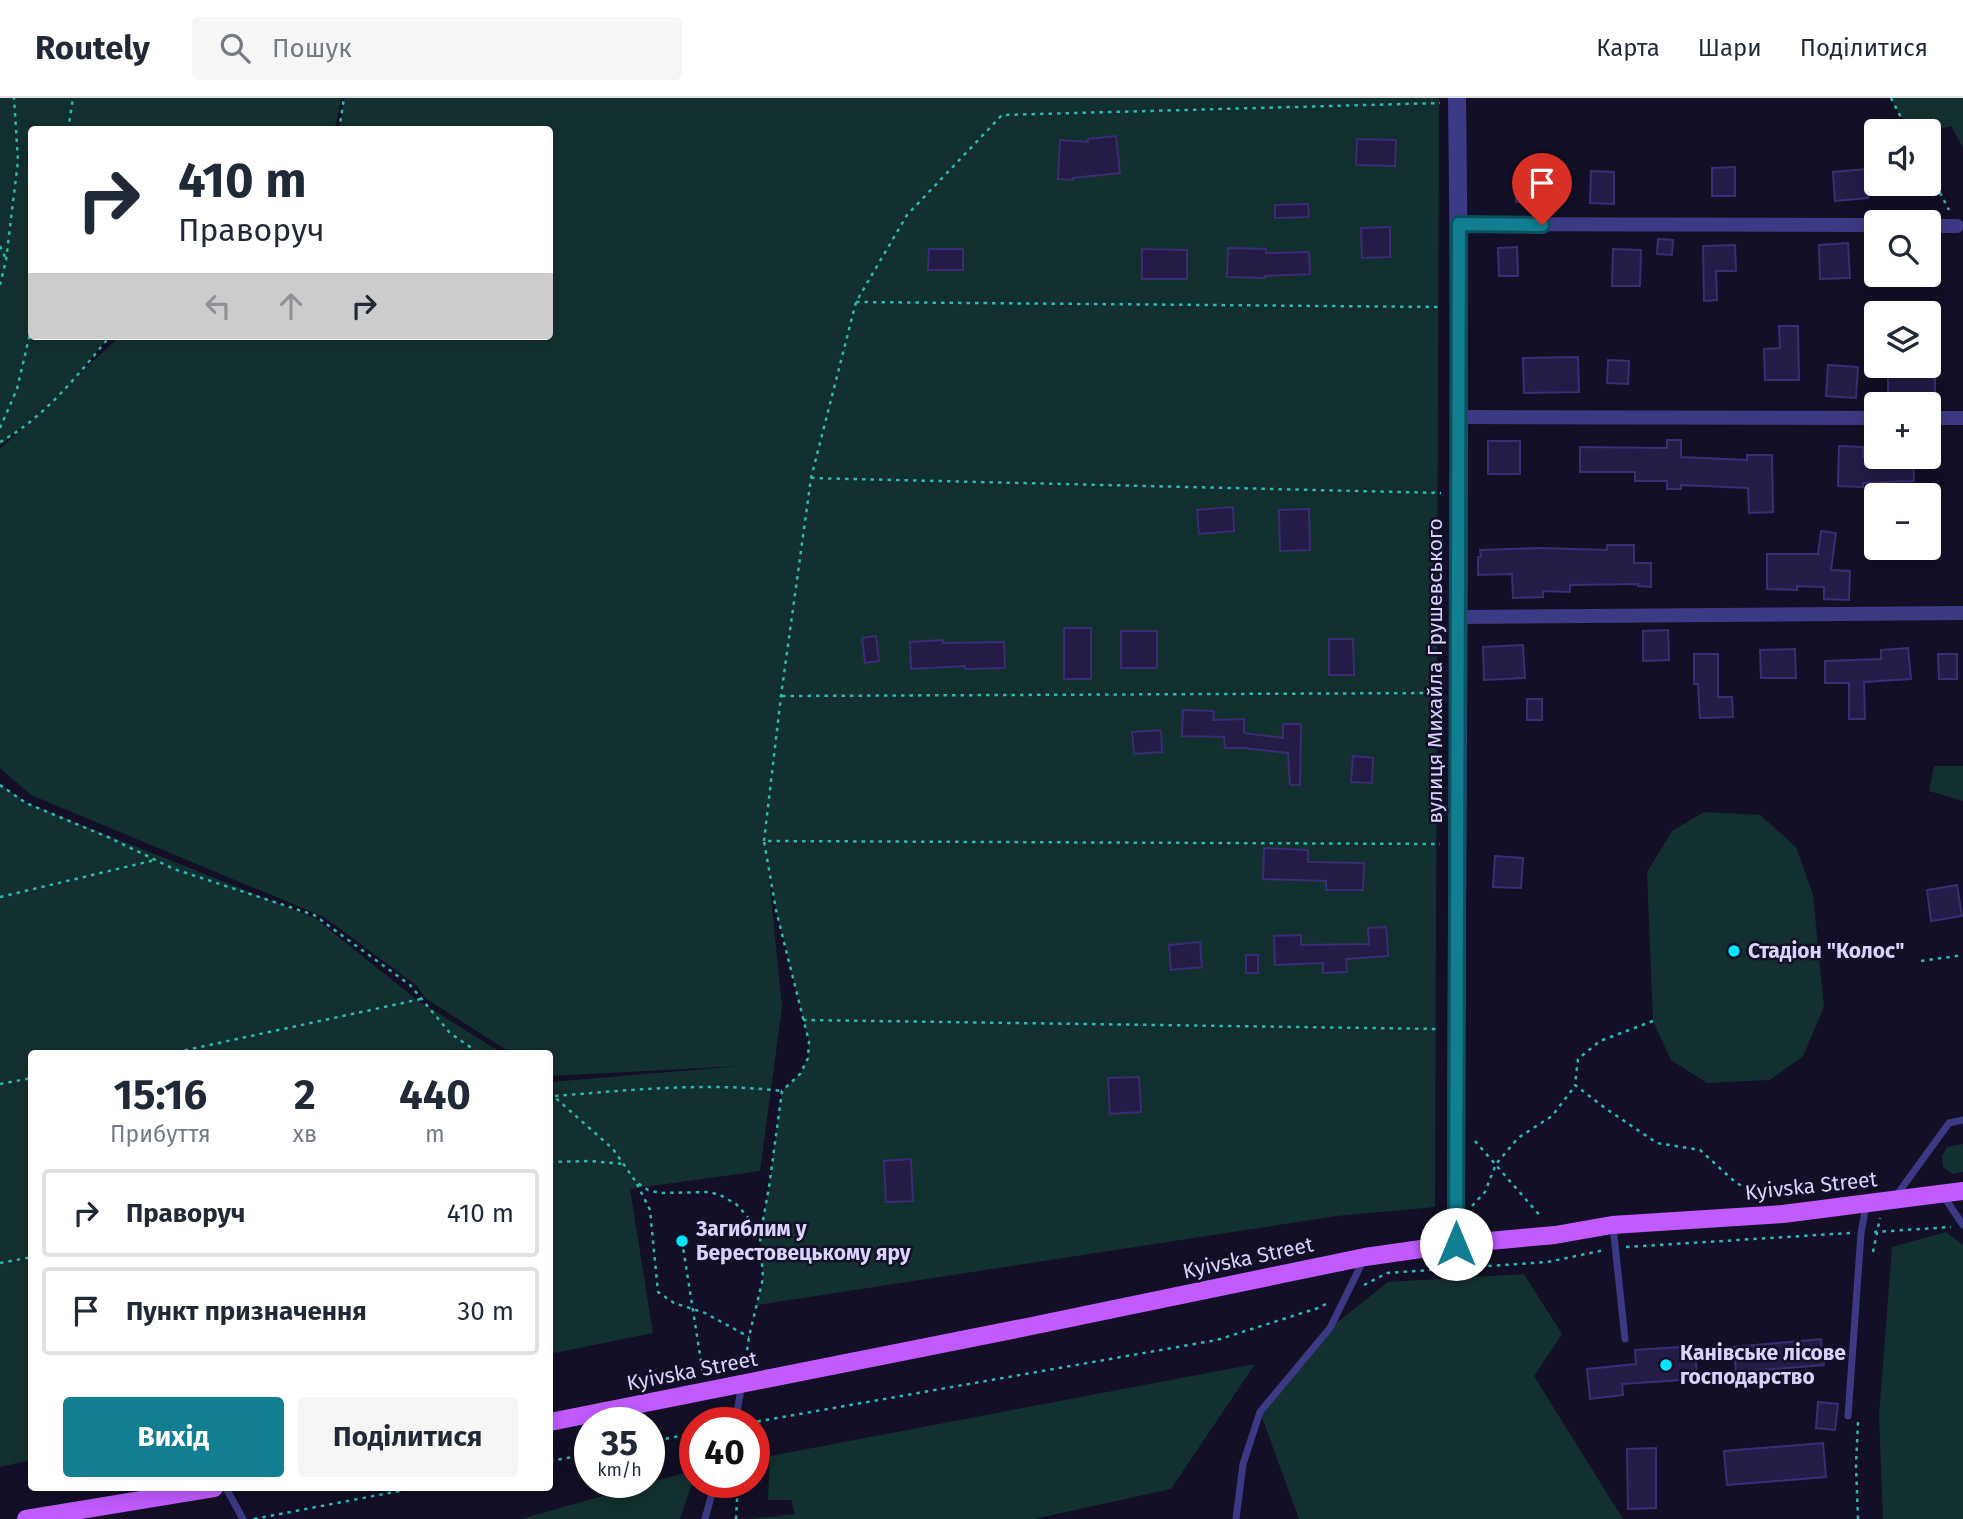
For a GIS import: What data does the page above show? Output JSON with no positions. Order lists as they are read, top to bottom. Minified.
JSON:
{"streets":{"main road":["Kyivska Street"],"street":["вулиця Михайла Грушевського"]},"crossings":[["вулиця Михайла Грушевського","Kyivska Street"]],"places":["Стадіон \"Колос\"","Загиблим у Берестовецькому яру","Канівське лісове господарство"],"page":{"header":"Routely","search":"Пошук","nav":["Карта","Шари","Поділитися"],"map_buttons":["+","−"],"turn":["410 m","Праворуч"],"eta":["15:16","Прибуття","2","хв","440","m"],"list":[{"name":"Праворуч","value":"410 m"},{"name":"Пункт призначення","value":"30 m"}],"buttons":["Вихід","Поділитися"],"speed":"35 km/h","limit":"40"}}
